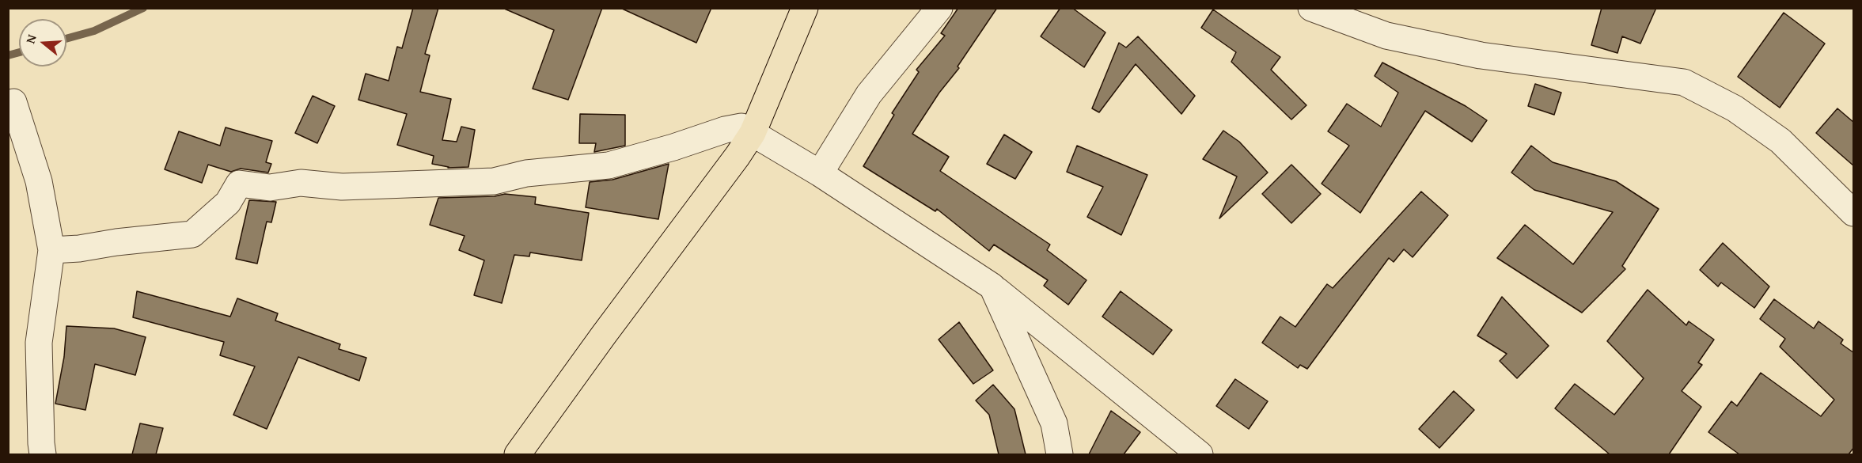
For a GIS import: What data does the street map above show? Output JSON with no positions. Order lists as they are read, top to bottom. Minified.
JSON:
{"north":"left"}
